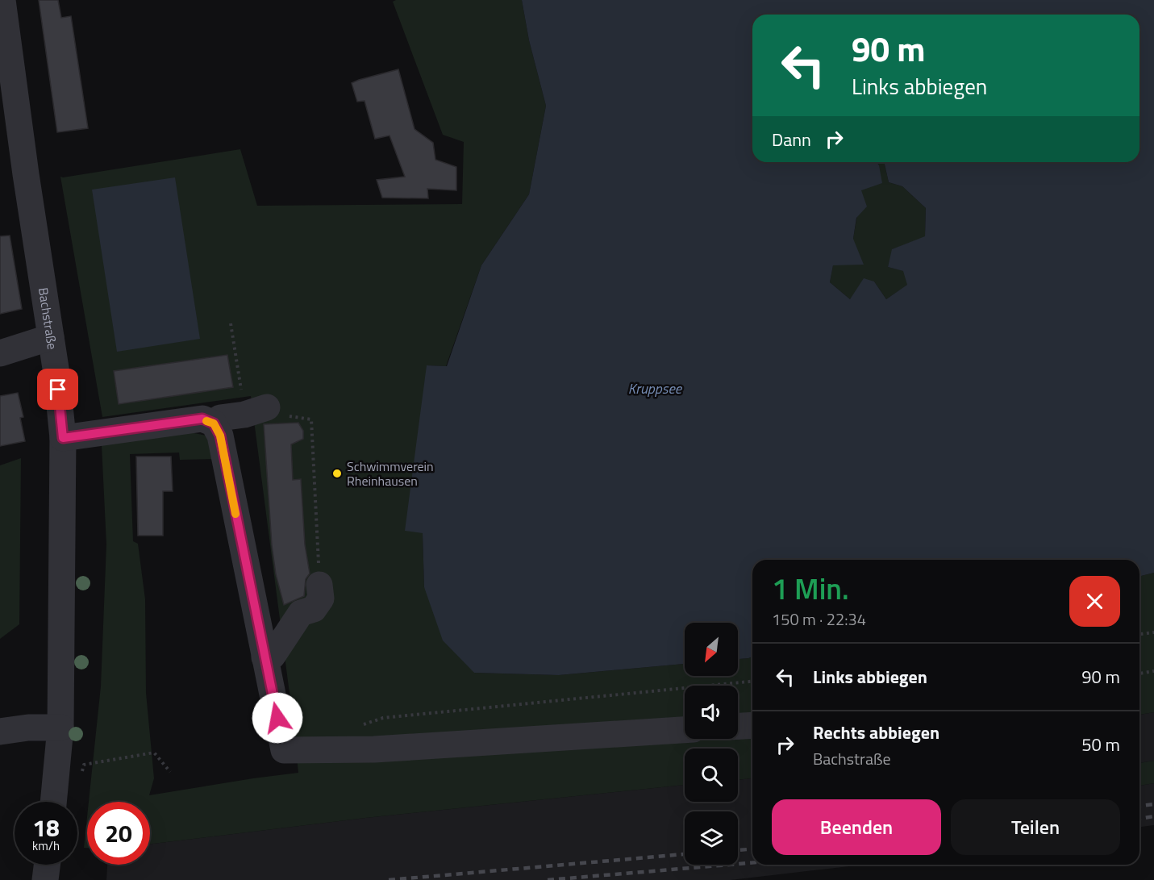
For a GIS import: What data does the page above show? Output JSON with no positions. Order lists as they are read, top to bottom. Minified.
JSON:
{"streets":{"street":["Bachstraße"]},"water":["Kruppsee"],"places":["Schwimmverein Rheinhausen"],"north":"bottom left","page":{"turn":["90 m","Links abbiegen"],"then":"Dann","heading":["1 Min.","150 m · 22:34"],"list":[{"name":"Links abbiegen","value":"90 m"},{"name":"Rechts abbiegen","note":"Bachstraße","value":"50 m"}],"buttons":["Beenden","Teilen"],"speed":"18 km/h","limit":"20"}}
